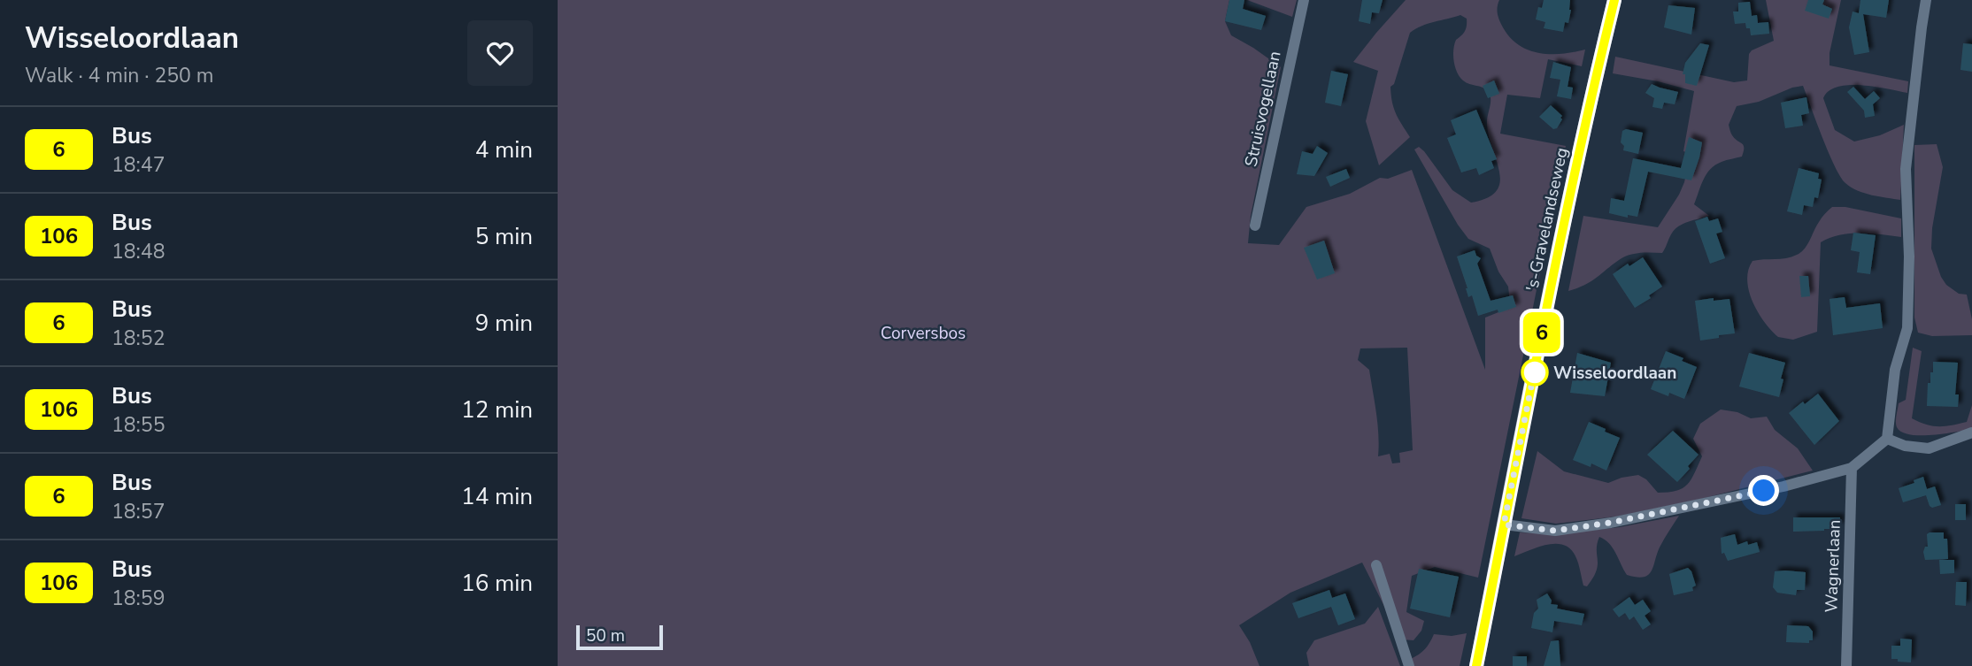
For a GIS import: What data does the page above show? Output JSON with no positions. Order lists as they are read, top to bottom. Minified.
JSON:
{"streets":{"street":["Struisvogellaan","'s-Gravelandseweg","Wagnerlaan"]},"parks":["Corversbos"],"places":["Wisseloordlaan"],"lines":["bus line 6"],"scale_bar":"50 m","page":{"heading":["Wisseloordlaan","Walk · 4 min · 250 m"],"on_map":"6","list":[{"mark":"6","name":"Bus","note":"18:47","value":"4 min"},{"mark":"106","name":"Bus","note":"18:48","value":"5 min"},{"mark":"6","name":"Bus","note":"18:52","value":"9 min"},{"mark":"106","name":"Bus","note":"18:55","value":"12 min"},{"mark":"6","name":"Bus","note":"18:57","value":"14 min"},{"mark":"106","name":"Bus","note":"18:59","value":"16 min"}],"scale":"50 m"}}
